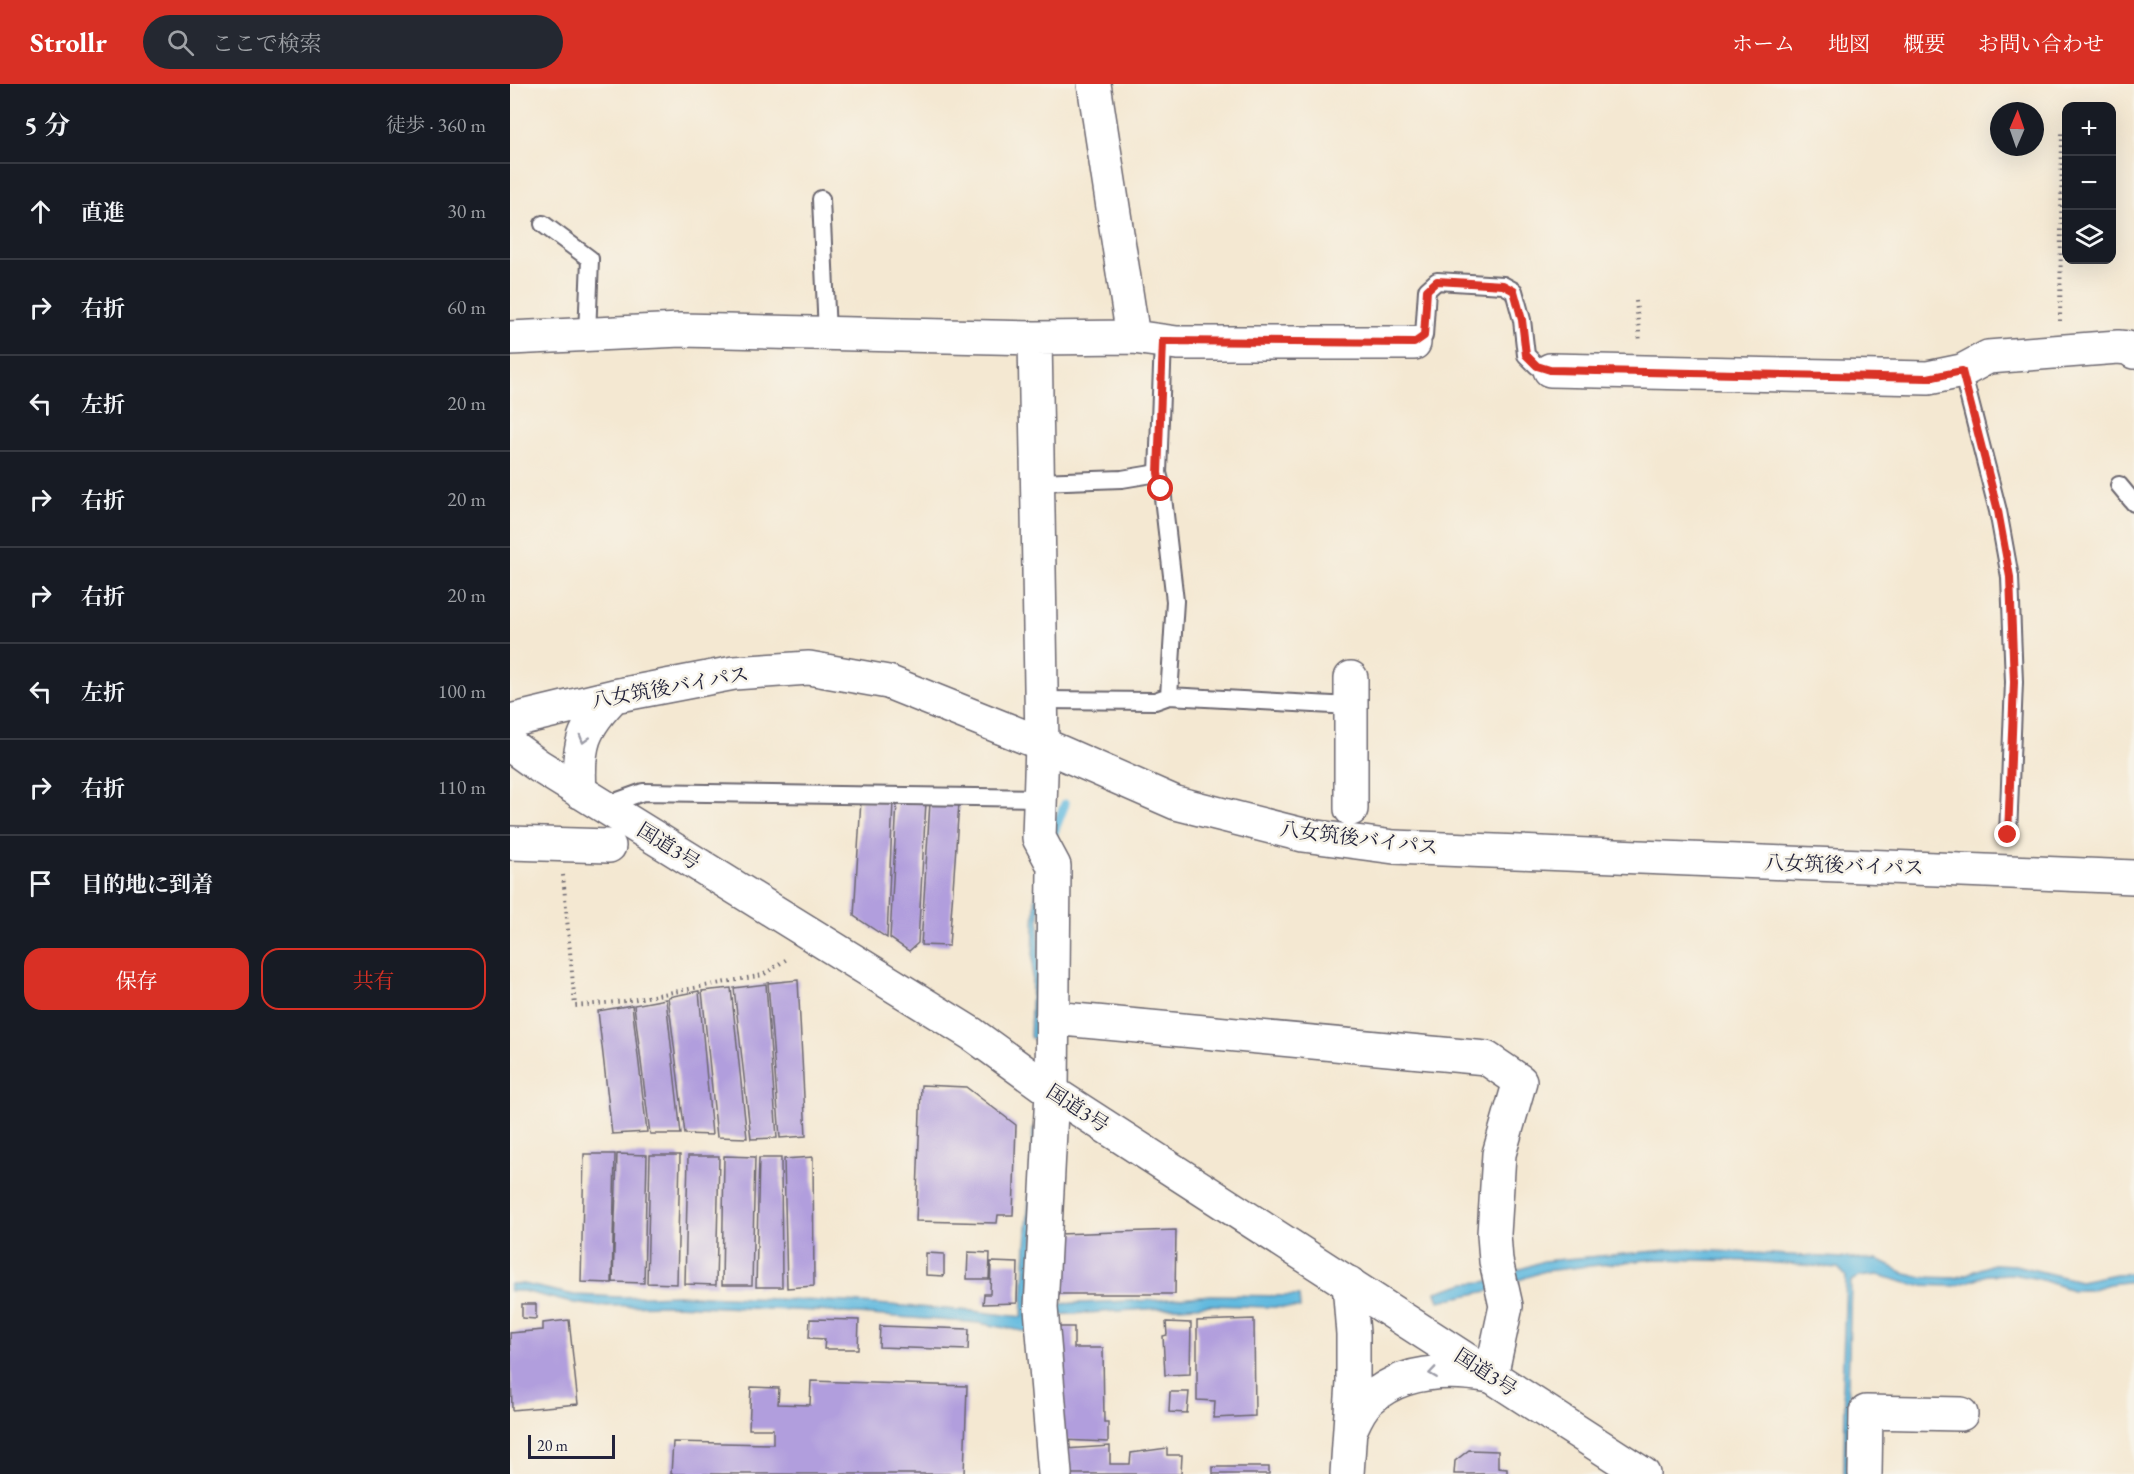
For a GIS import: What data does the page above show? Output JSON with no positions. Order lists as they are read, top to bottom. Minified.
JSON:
{"streets":{"main road":["八女筑後バイパス","国道3号"]},"scale_bar":"20 m","north":"top","page":{"header":"Strollr","search":"ここで検索","nav":["ホーム","地図","概要","お問い合わせ"],"heading":["5 分","徒歩 · 360 m"],"map_buttons":["+","−"],"list":[["直進","30 m"],["右折","60 m"],["左折","20 m"],["右折","20 m"],["右折","20 m"],["左折","100 m"],["右折","110 m"],"目的地に到着"],"buttons":["保存","共有"],"scale":"20 m"}}
